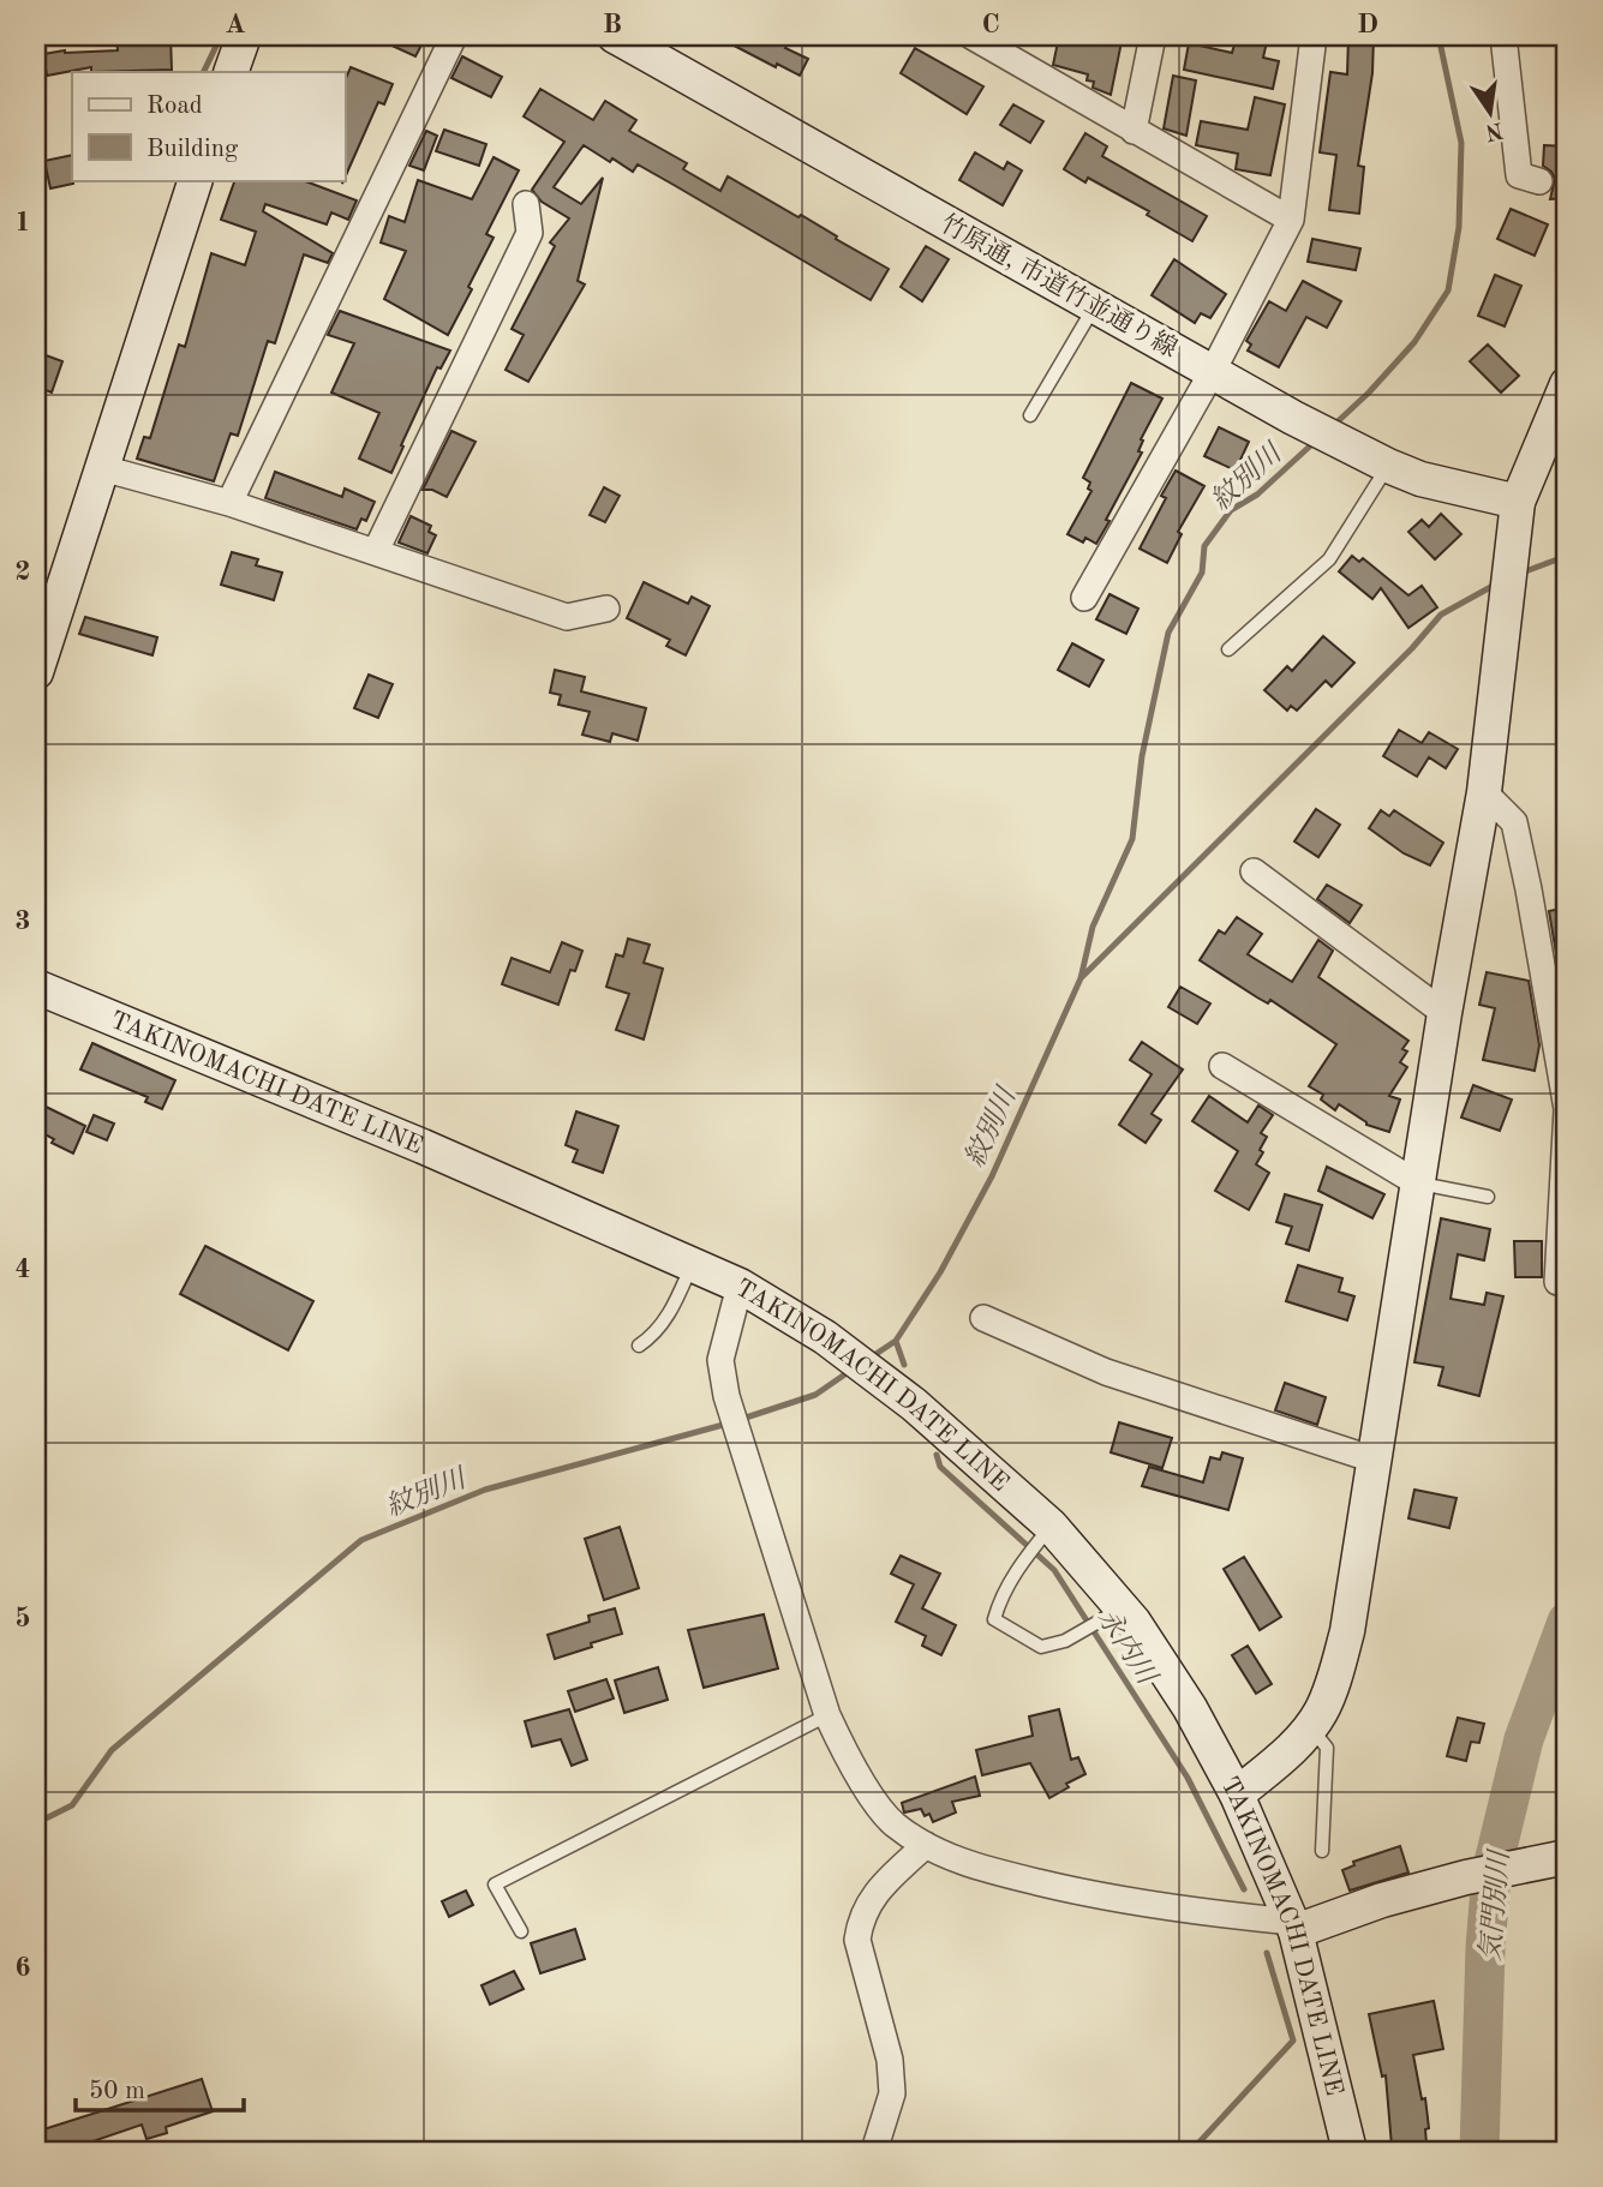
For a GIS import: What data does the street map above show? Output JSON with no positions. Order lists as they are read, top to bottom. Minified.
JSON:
{"streets":{"street":["竹原通, 市道竹並通り線","TAKINOMACHI DATE LINE"]},"water":["紋別川","永内川","気門別川"],"legend":["Road","Building"],"scale_bar":"50 m","north":"bottom","grid":{"columns":["A","B","C","D"],"rows":["1","2","3","4","5","6"]}}
